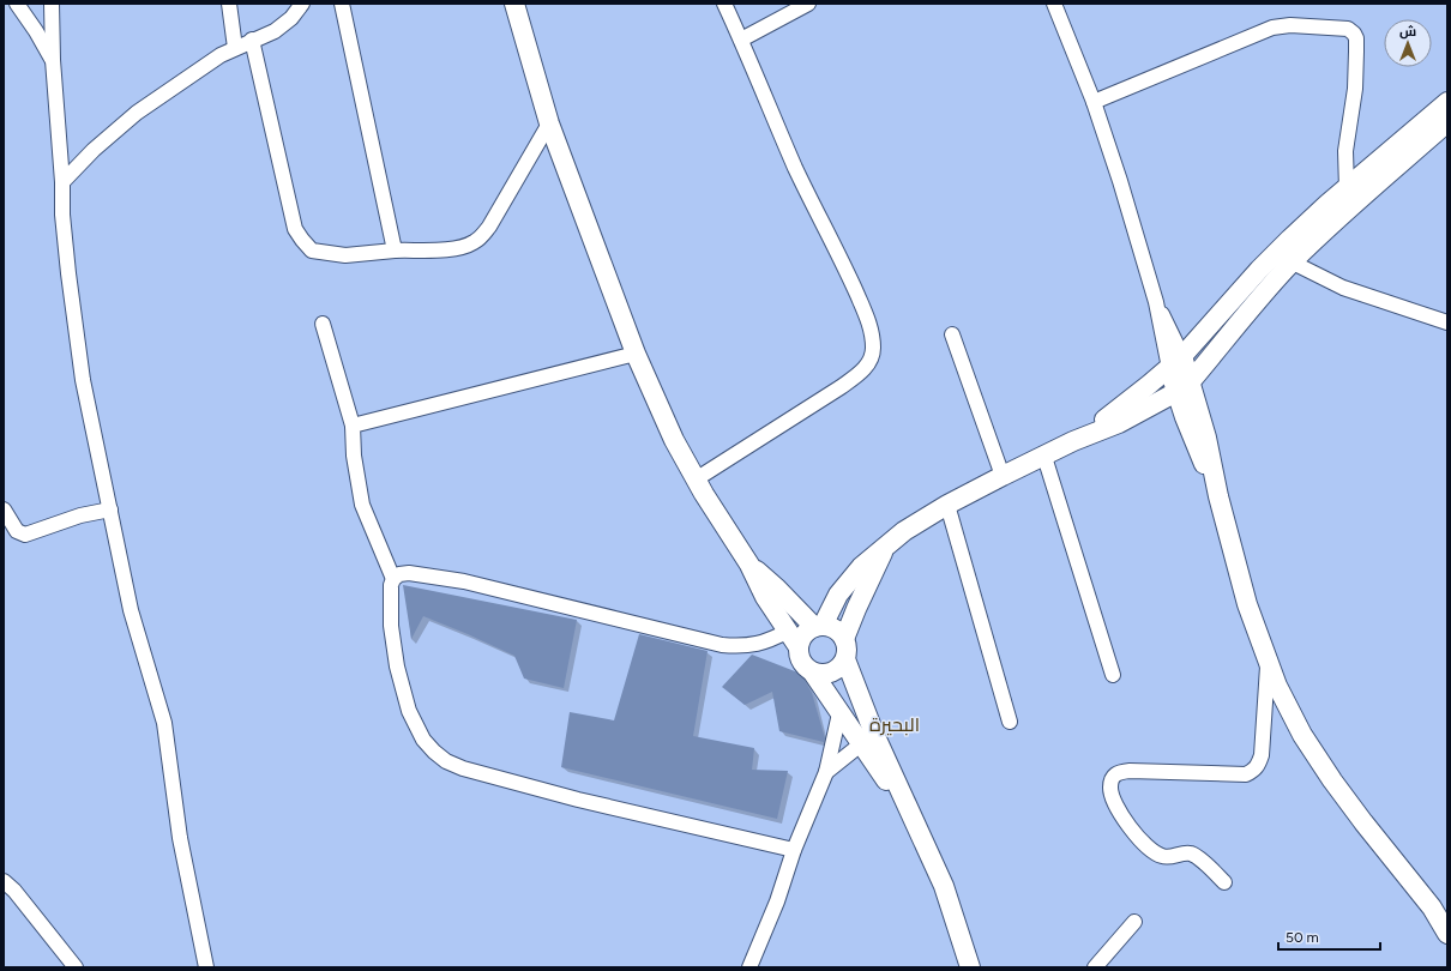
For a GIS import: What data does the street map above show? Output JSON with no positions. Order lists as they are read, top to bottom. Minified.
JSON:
{"districts":["البحيرة"],"scale_bar":"50 m","north":"top"}
